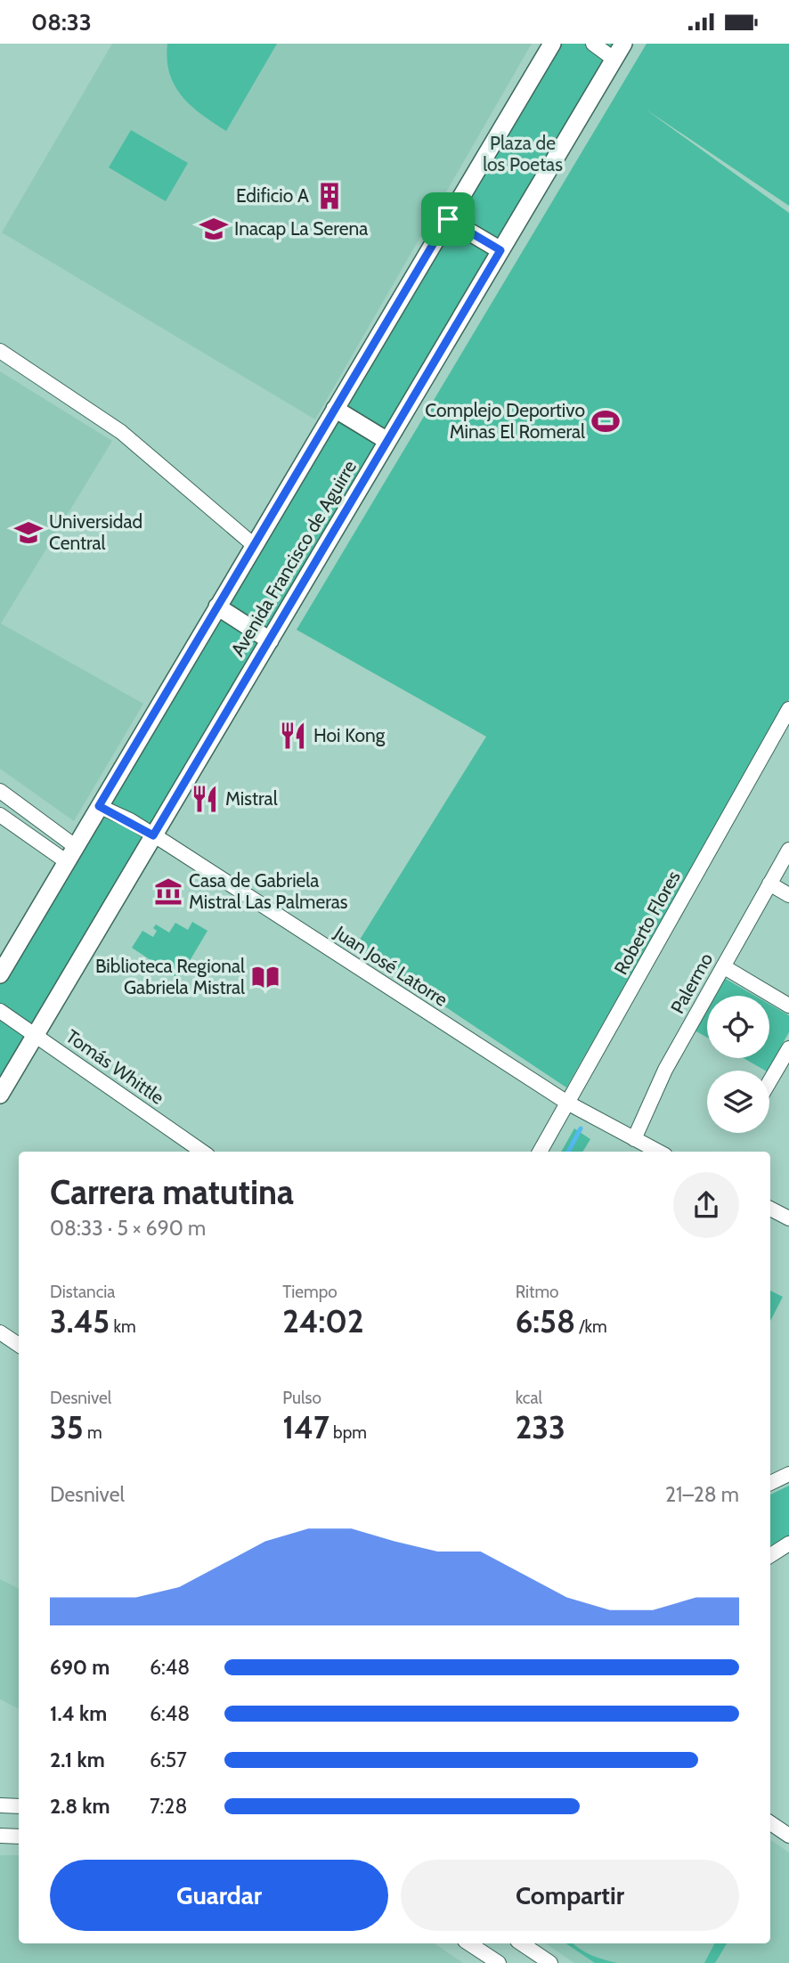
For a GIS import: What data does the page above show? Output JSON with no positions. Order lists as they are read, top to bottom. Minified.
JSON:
{"streets":{"main road":["Avenida Francisco de Aguirre"],"street":["Roberto Flores","Juan José Latorre","Palermo","Tomás Whittle"]},"crossings":[["Avenida Francisco de Aguirre","Juan José Latorre"],["Avenida Francisco de Aguirre","Tomás Whittle"],["Roberto Flores","Juan José Latorre"],["Juan José Latorre","Palermo"]],"parks":["Plaza de los Poetas"],"places":{"building":["Edificio A"],"school or university":["Inacap La Serena","Universidad Central"],"sports":["Complejo Deportivo Minas El Romeral"],"restaurant":["Hoi Kong","Mistral"],"museum":["Casa de Gabriela Mistral Las Palmeras"],"library":["Biblioteca Regional Gabriela Mistral"]},"page":{"status":"08:33","heading":["Carrera matutina","08:33 · 5 × 690 m"],"stats":[["Distancia","3.45 km"],["Tiempo","24:02"],["Ritmo","6:58 /km"],["Desnivel","35 m"],["Pulso","147 bpm"],["kcal","233"]],"chart":["Desnivel","21–28 m"],"list":[{"name":"690 m","note":"6:48"},{"name":"1.4 km","note":"6:48"},{"name":"2.1 km","note":"6:57"},{"name":"2.8 km","note":"7:28"}],"buttons":["Guardar","Compartir"]}}
